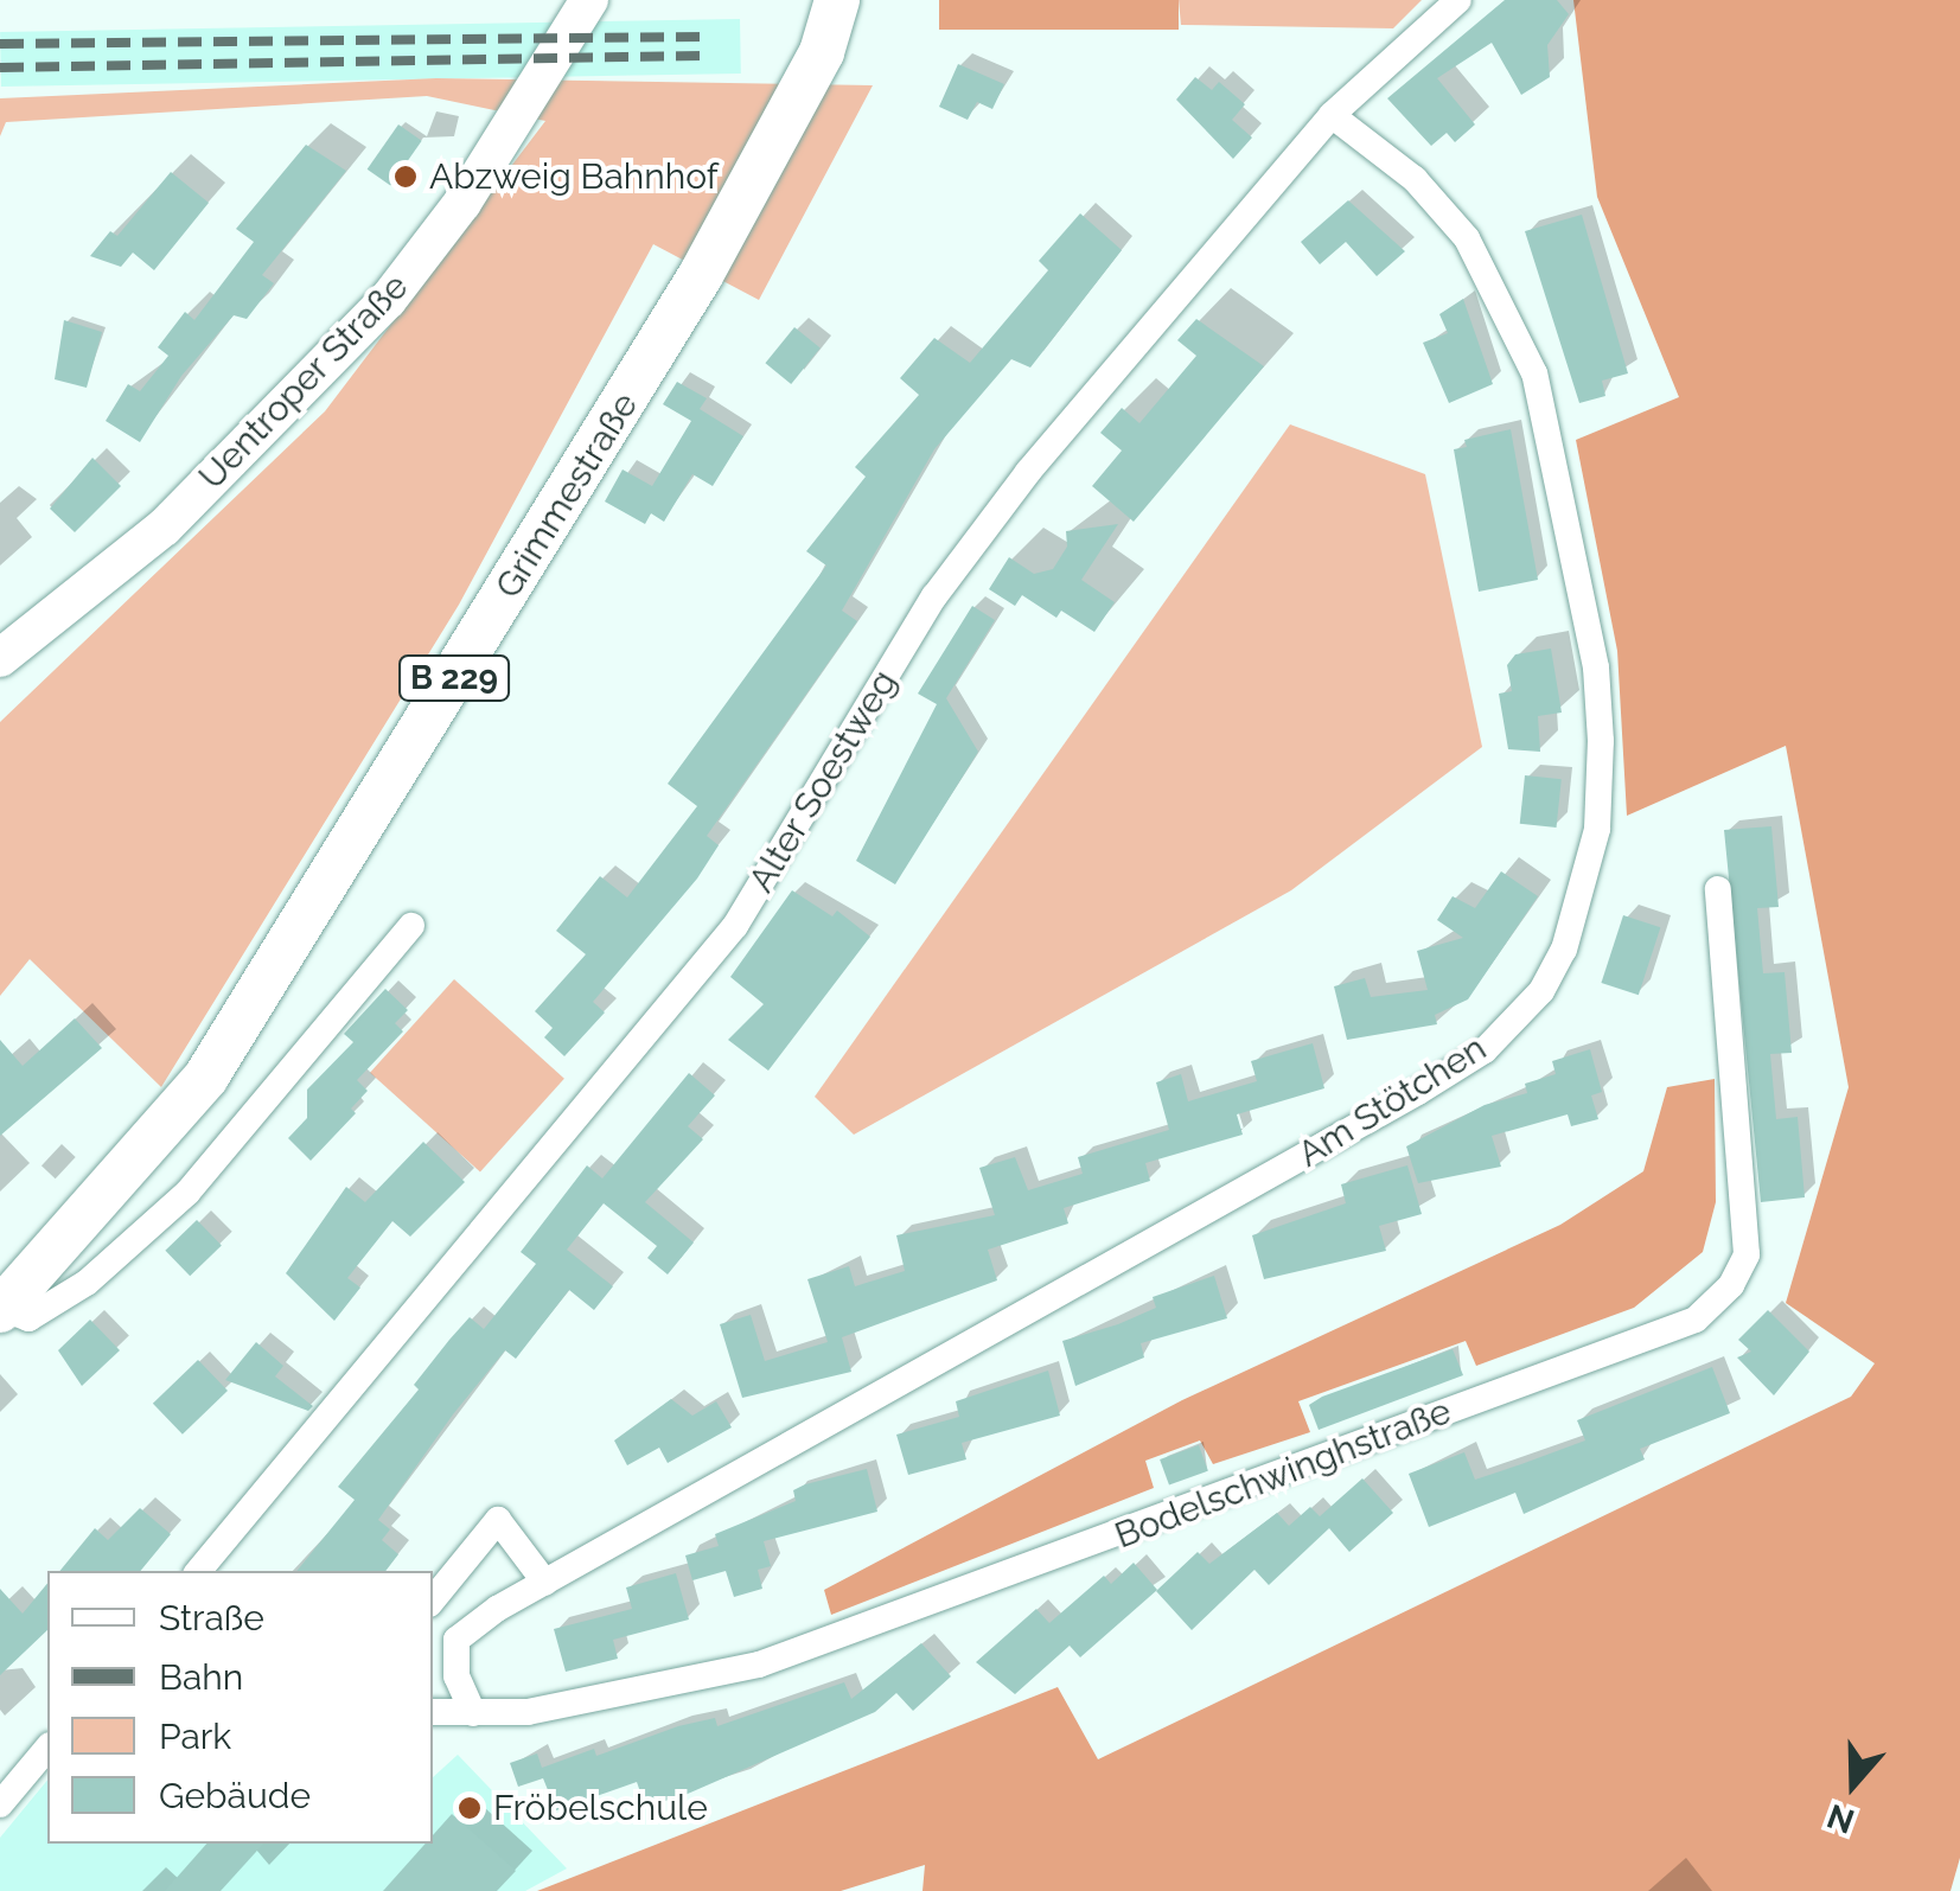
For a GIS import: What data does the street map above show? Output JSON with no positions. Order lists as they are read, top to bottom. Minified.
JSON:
{"streets":{"main road":["Uentroper Straße","Grimmestraße","B 229"],"street":["Alter Soestweg","Am Stötchen","Bodelschwinghstraße"]},"crossings":[["Alter Soestweg","Am Stötchen"],["Am Stötchen","Bodelschwinghstraße"]],"places":["Abzweig Bahnhof","Fröbelschule"],"legend":["Straße","Bahn","Park","Gebäude"],"north":"bottom"}
